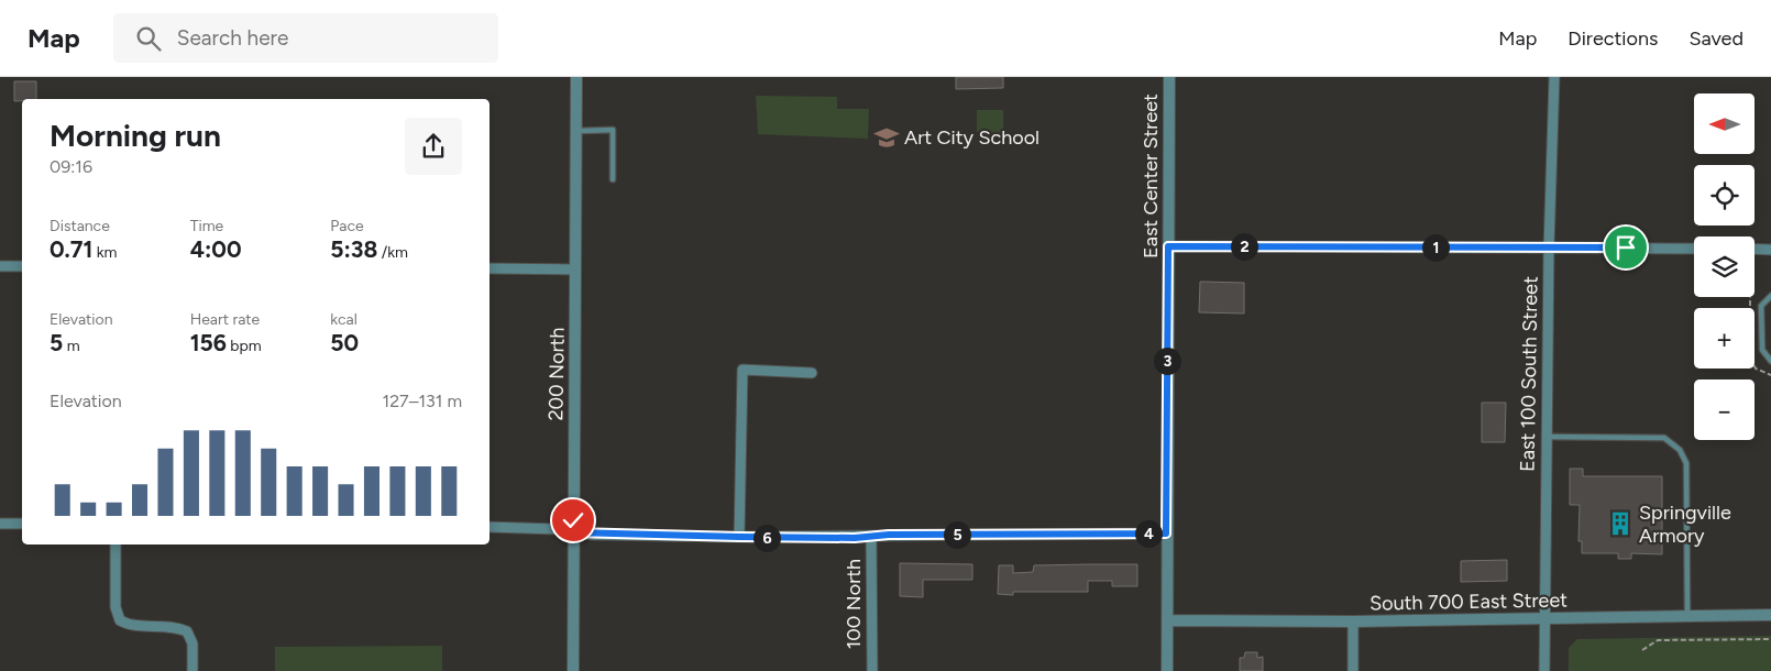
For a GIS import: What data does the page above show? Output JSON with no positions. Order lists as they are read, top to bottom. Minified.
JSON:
{"streets":{"street":["East Center Street","200 North","East 100 South Street","South 700 East Street","100 North"]},"crossings":[["East Center Street","South 700 East Street"],["East 100 South Street","South 700 East Street"]],"places":{"school or university":["Art City School"],"building":["Springville Armory"]},"north":"left","page":{"header":"Map","search":"Search here","nav":["Map","Directions","Saved"],"map_buttons":["+","−"],"heading":["Morning run","09:16"],"stats":[["Distance","0.71 km"],["Time","4:00"],["Pace","5:38 /km"],["Elevation","5 m"],["Heart rate","156 bpm"],["kcal","50"]],"pins":["2","1","3","4","5","6"],"chart":["Elevation","127–131 m"]}}
